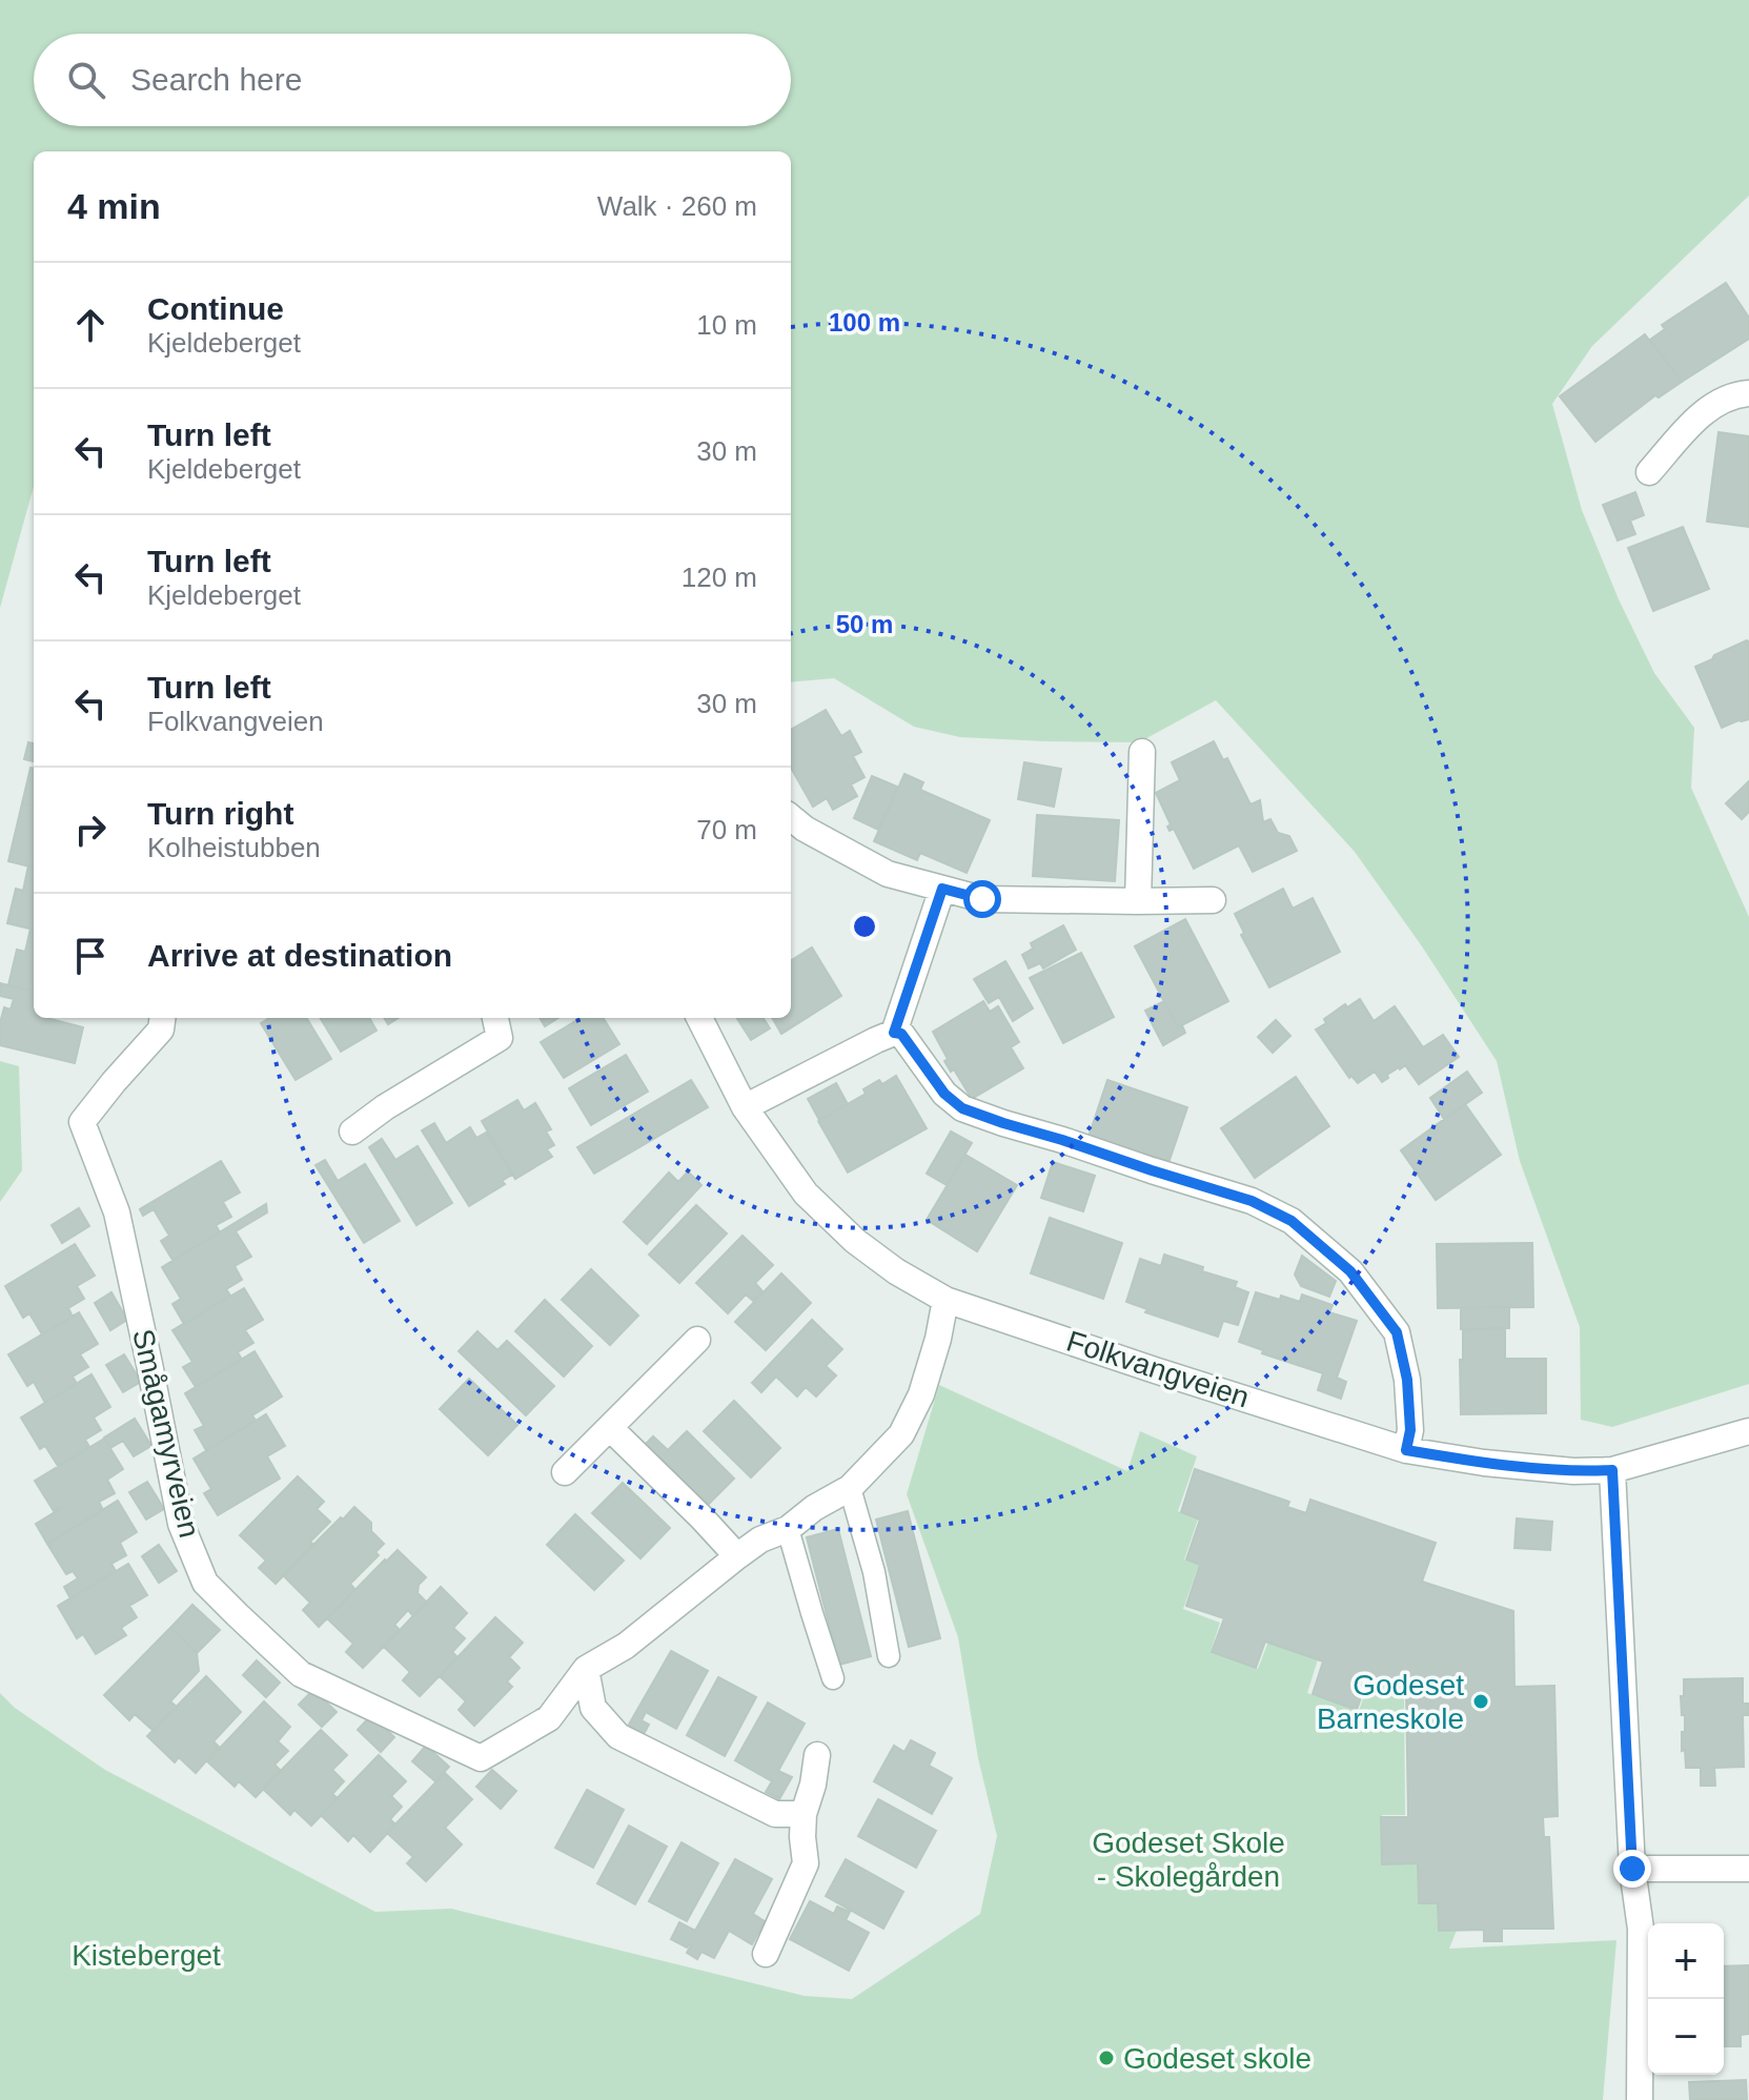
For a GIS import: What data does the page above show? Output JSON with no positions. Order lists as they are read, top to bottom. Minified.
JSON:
{"streets":{"street":["Folkvangveien","Smågamyrveien"]},"crossings":[["Folkvangveien","Smågamyrveien"]],"parks":["Godeset Skole - Skolegården","Kisteberget"],"places":["Godeset Barneskole","Godeset skole"],"page":{"search":"Search here","heading":["4 min","Walk · 260 m"],"list":[["Continue","Kjeldeberget","10 m"],["Turn left","Kjeldeberget","30 m"],["Turn left","Kjeldeberget","120 m"],["Turn left","Folkvangveien","30 m"],["Turn right","Kolheistubben","70 m"],"Arrive at destination"],"map_buttons":["+","−"]},"rings":["100 m","50 m"]}
